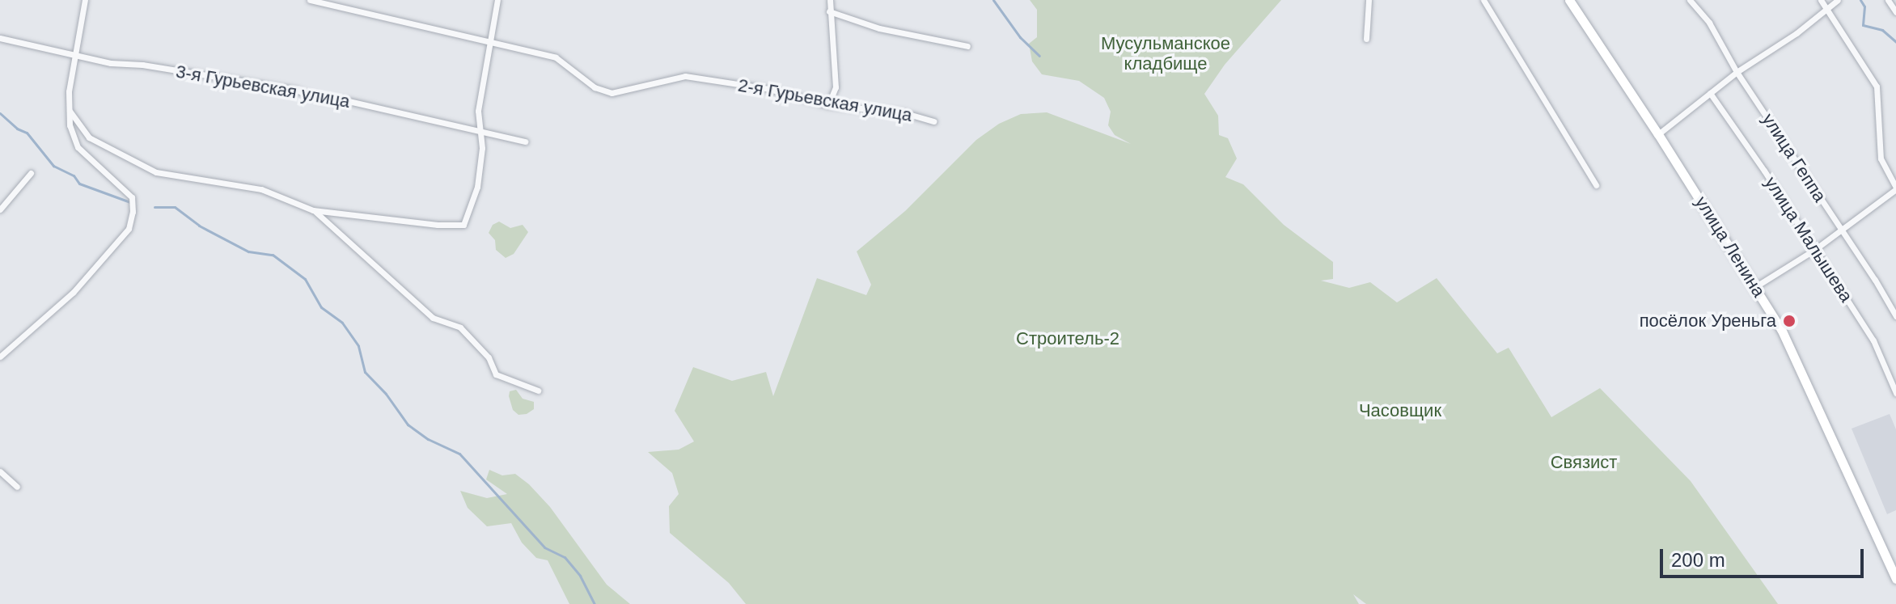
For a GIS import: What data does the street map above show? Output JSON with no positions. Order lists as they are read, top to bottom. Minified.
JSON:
{"streets":{"main road":["улица Ленина"],"street":["3-я Гурьевская улица","2-я Гурьевская улица","улица Геппа","улица Малышева"]},"parks":["Мусульманское кладбище","Строитель-2","Часовщик","Связист"],"places":["посёлок Уреньга"],"scale_bar":"200 m"}
